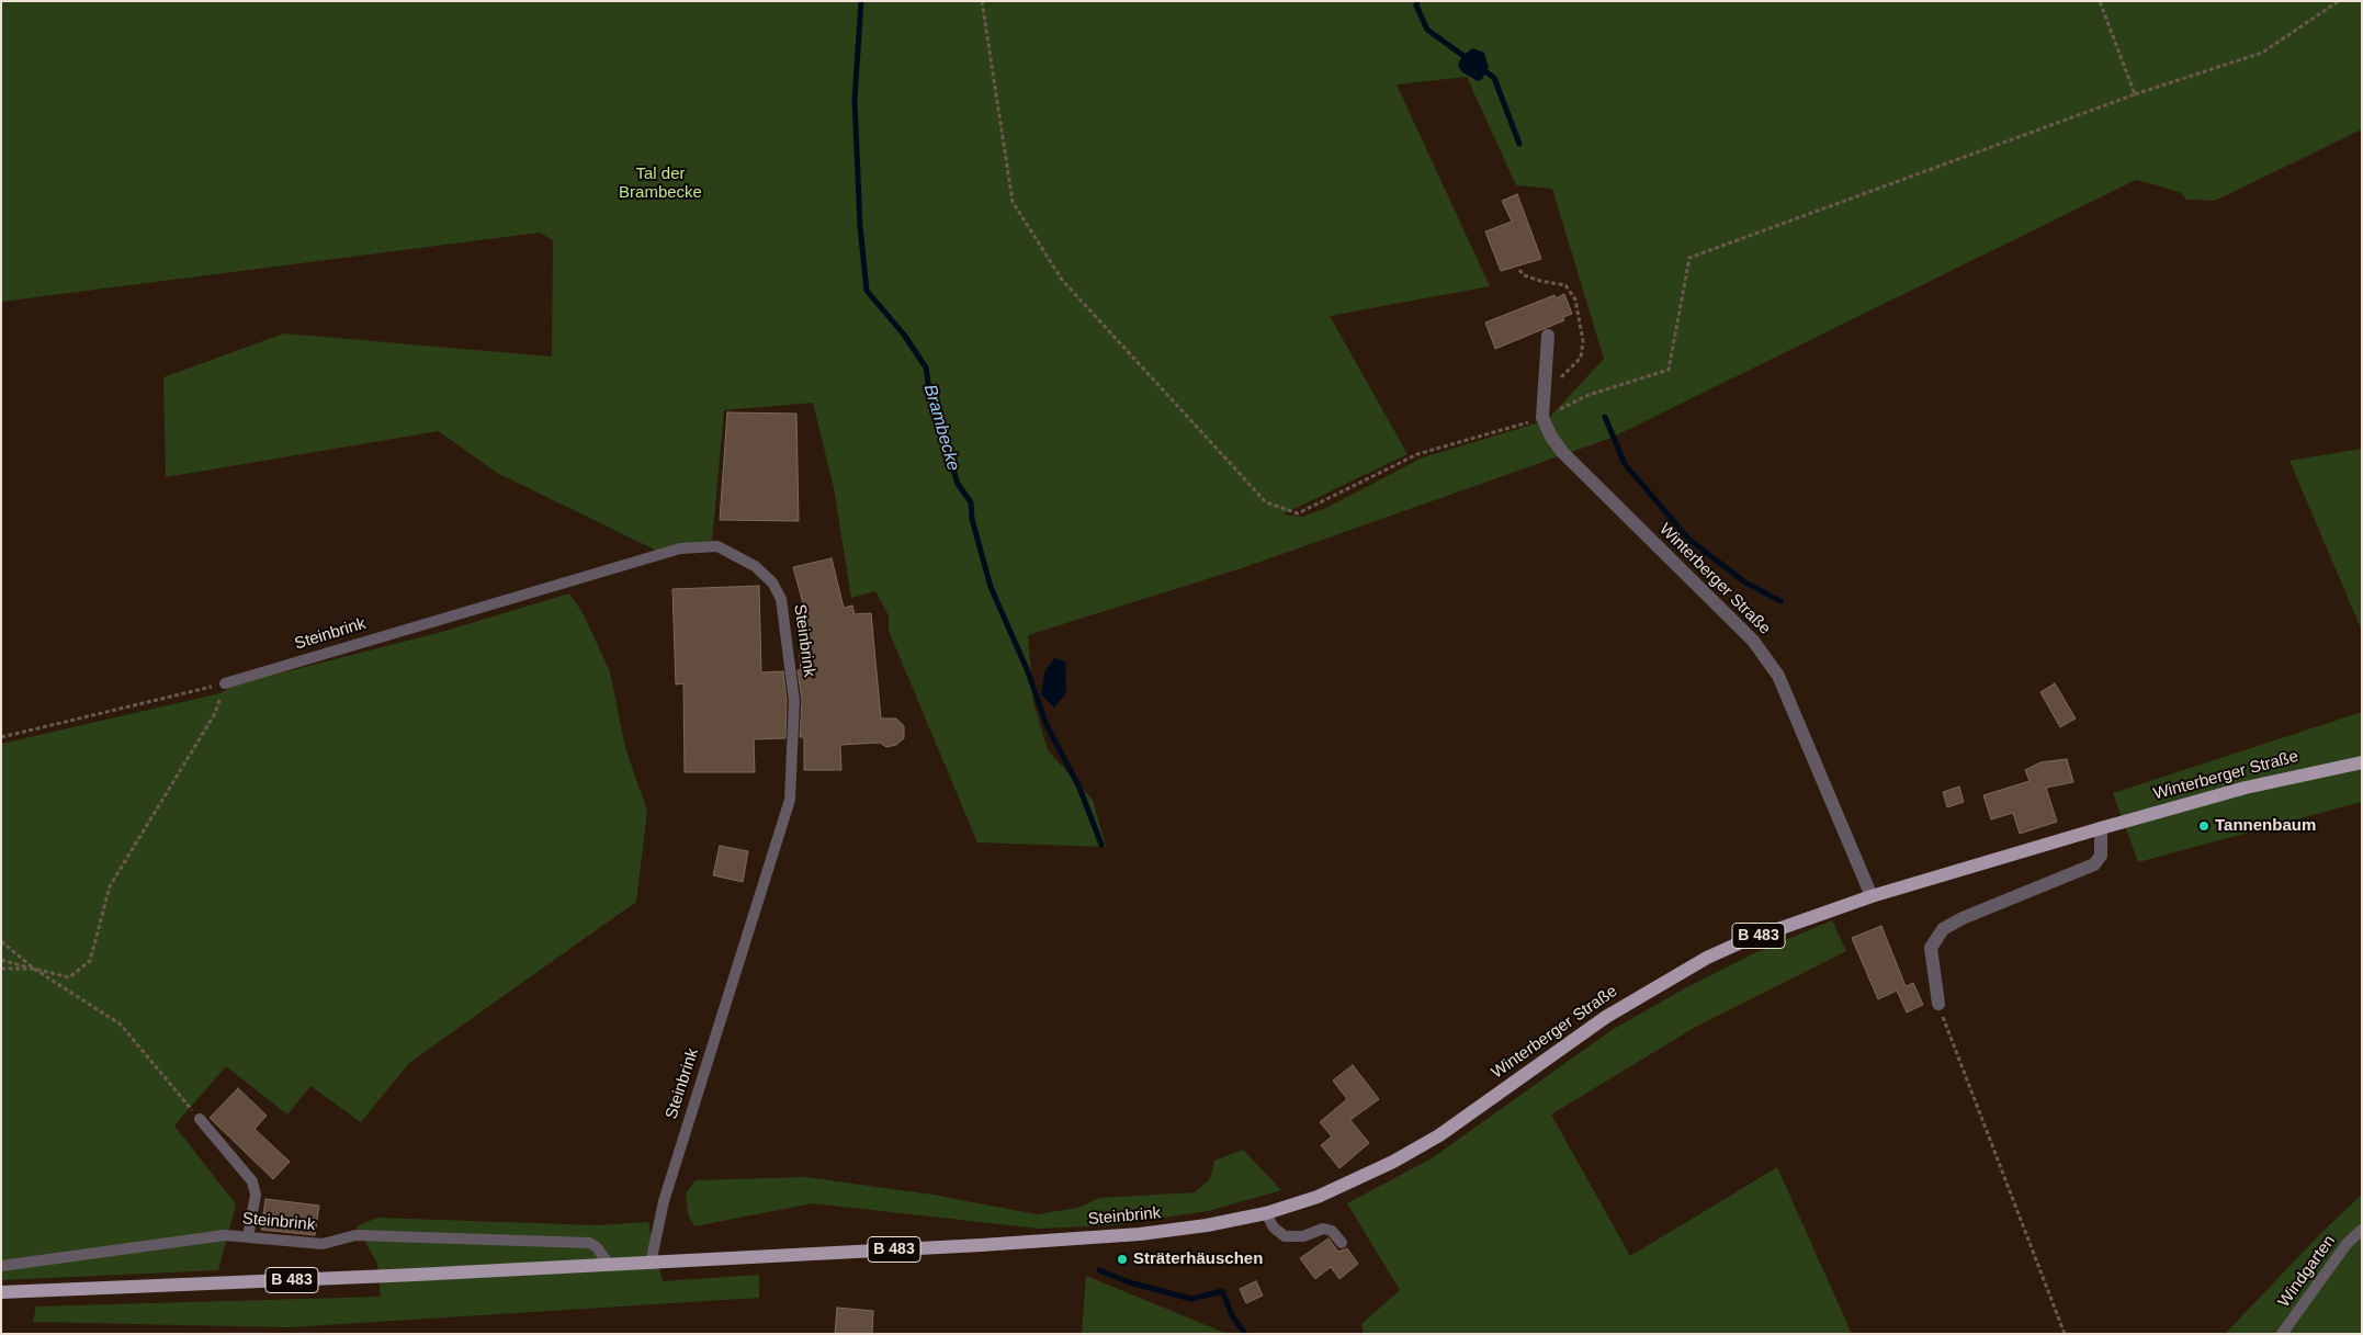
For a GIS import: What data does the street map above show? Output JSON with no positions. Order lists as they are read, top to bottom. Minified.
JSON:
{"streets":{"main road":["Winterberger Straße","Steinbrink","B 483"],"lane":["Windgarten"]},"crossings":[["Winterberger Straße","Steinbrink"]],"water":["Brambecke"],"parks":["Tal der Brambecke"],"places":["Tannenbaum","Sträterhäuschen"]}
